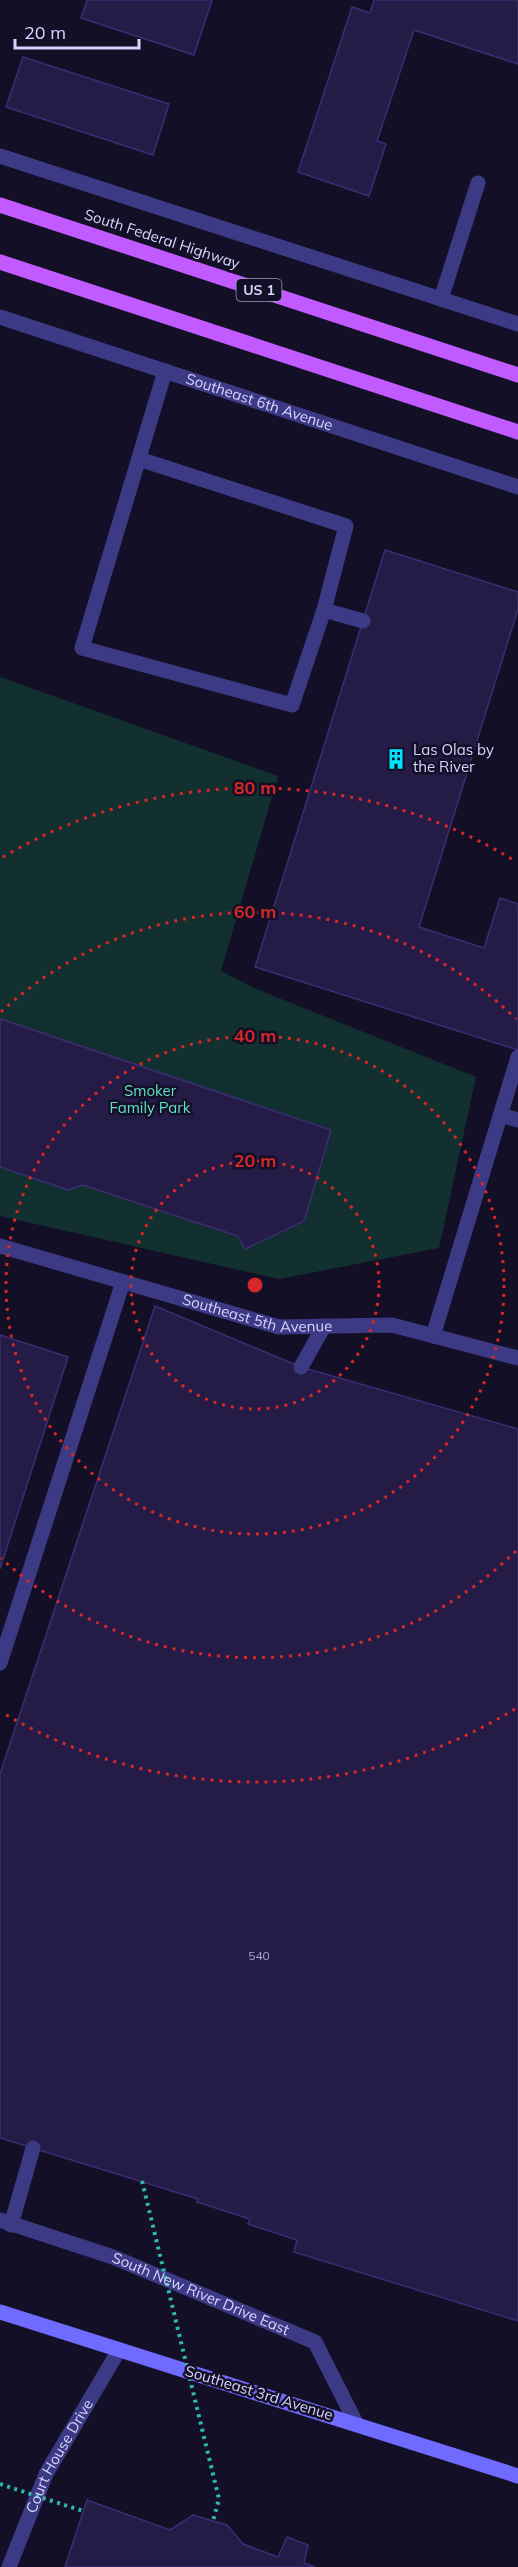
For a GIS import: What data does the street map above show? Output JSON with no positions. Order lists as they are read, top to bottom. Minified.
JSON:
{"streets":{"main road":["South Federal Highway","US 1","Southeast 3rd Avenue"],"street":["Southeast 6th Avenue","Southeast 5th Avenue","South New River Drive East","Court House Drive"]},"crossings":[["South New River Drive East","Southeast 3rd Avenue"],["Southeast 3rd Avenue","Court House Drive"]],"parks":["Smoker Family Park"],"places":{"building":["Las Olas by the River"]},"house_numbers":["540"],"scale_bar":"20 m","rings":["80 m","60 m","40 m","20 m"]}
